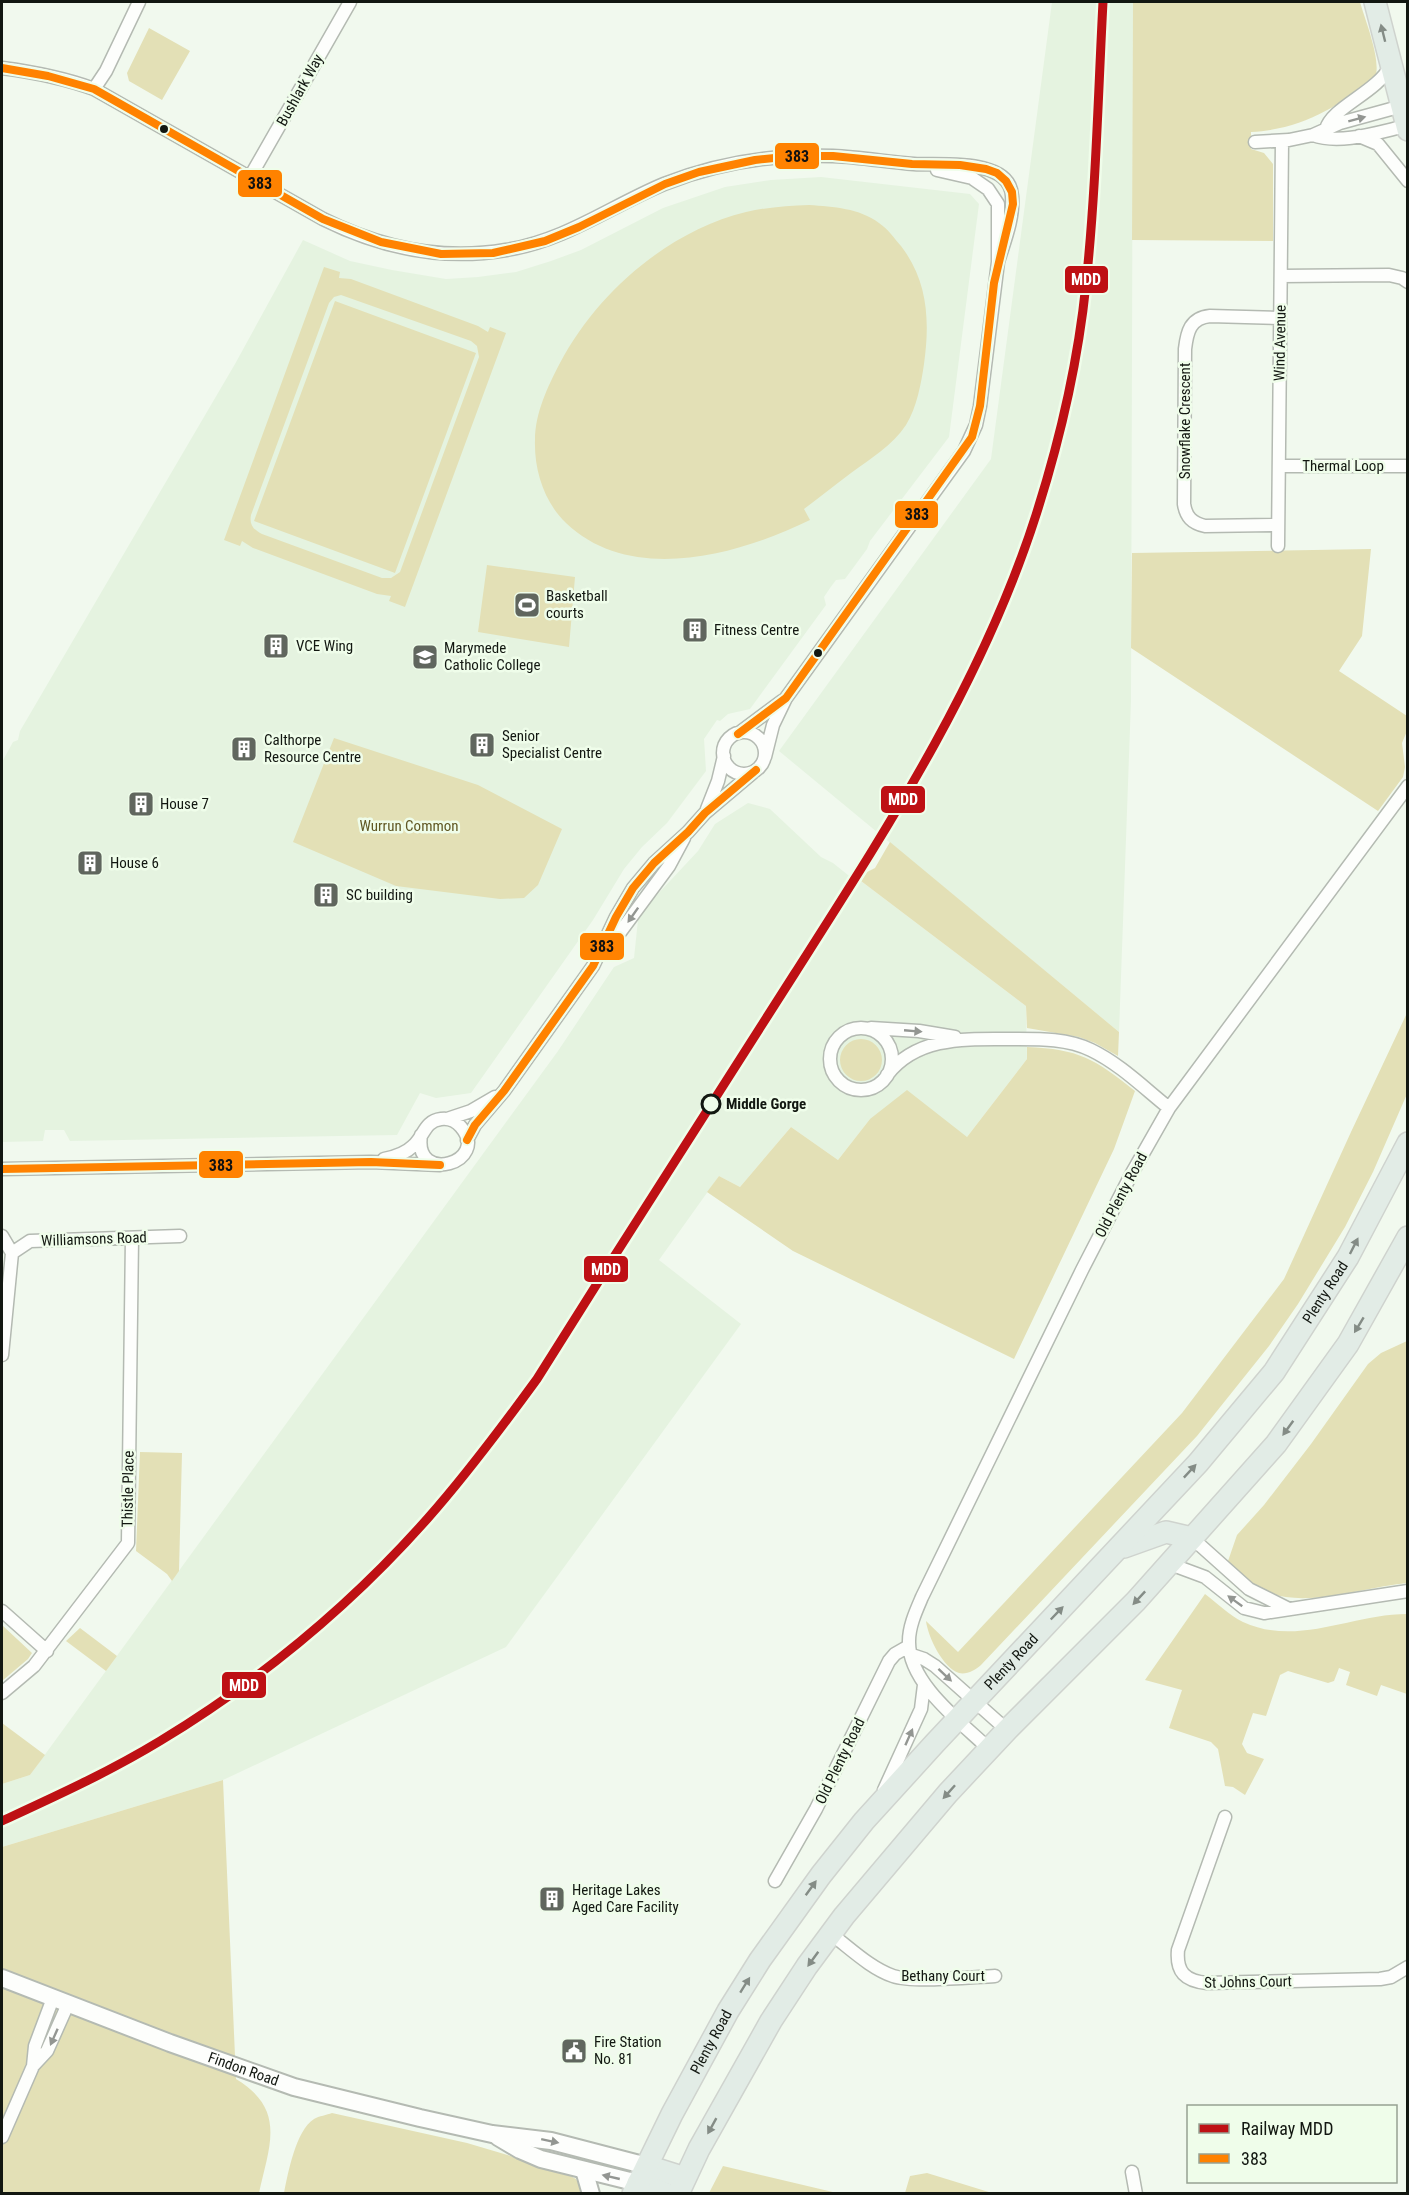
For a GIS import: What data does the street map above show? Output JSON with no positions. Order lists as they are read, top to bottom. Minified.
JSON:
{"streets":{"highway":["Plenty Road","Findon Road"],"street":["Bushlark Way","Wind Avenue","Snowflake Crescent","Thermal Loop","Old Plenty Road","Williamsons Road","Thistle Place","Bethany Court","St Johns Court"]},"crossings":[["Wind Avenue","Snowflake Crescent"],["Wind Avenue","Thermal Loop"],["Williamsons Road","Thistle Place"],["Plenty Road","Findon Road"]],"parks":["Wurrun Common"],"places":{"sports":["Basketball courts"],"building":["Fitness Centre","VCE Wing","Senior Specialist Centre","Calthorpe Resource Centre","House 7","House 6","SC building","Heritage Lakes Aged Care Facility"],"school or university":["Marymede Catholic College"],"other":["Middle Gorge"],"public building":["Fire Station No. 81"]},"lines":["rail line MDD","transit line 383"],"legend":["Railway MDD","383"]}
